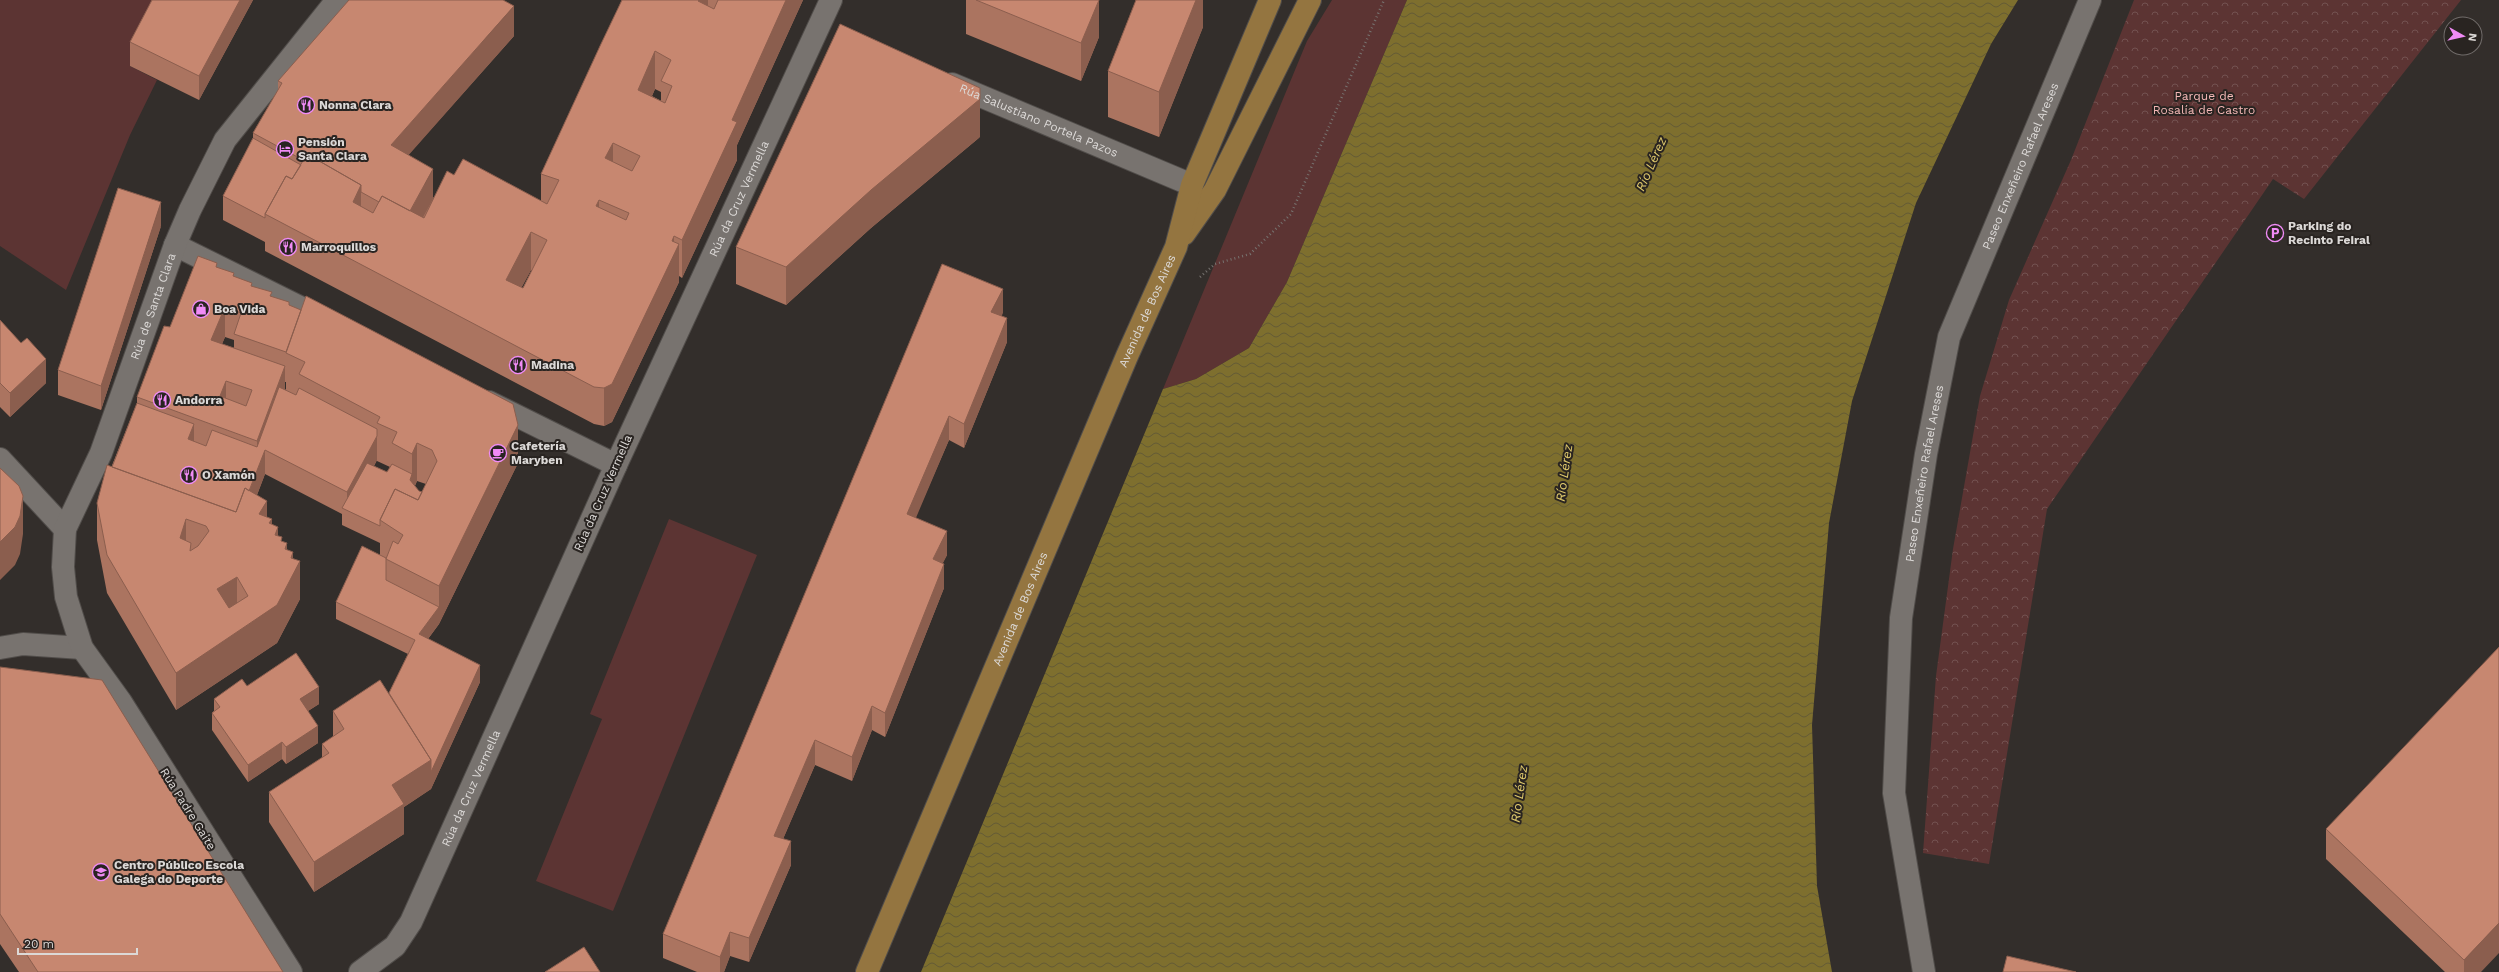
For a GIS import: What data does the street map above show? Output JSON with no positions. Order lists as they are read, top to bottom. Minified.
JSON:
{"streets":{"main road":["Avenida de Bos Aires"],"street":["Rúa Salustiano Portela Pazos","Paseo Enxeñeiro Rafael Areses","Rúa da Cruz Vermella","Rúa de Santa Clara","Rúa Padre Gaite"]},"crossings":[["Rúa Salustiano Portela Pazos","Avenida de Bos Aires"],["Rúa de Santa Clara","Rúa Padre Gaite"]],"water":["Río Lérez"],"parks":["Parque de Rosalía de Castro"],"places":{"restaurant":["Nonna Clara","Marroquillos","Madina","Andorra","O Xamón"],"hotel":["Pensión Santa Clara"],"parking":["Parking do Recinto Feiral"],"shop":["Boa Vida"],"cafe":["Cafetería Maryben"],"school or university":["Centro Público Escola Galega do Deporte"]},"scale_bar":"20 m","north":"right"}
